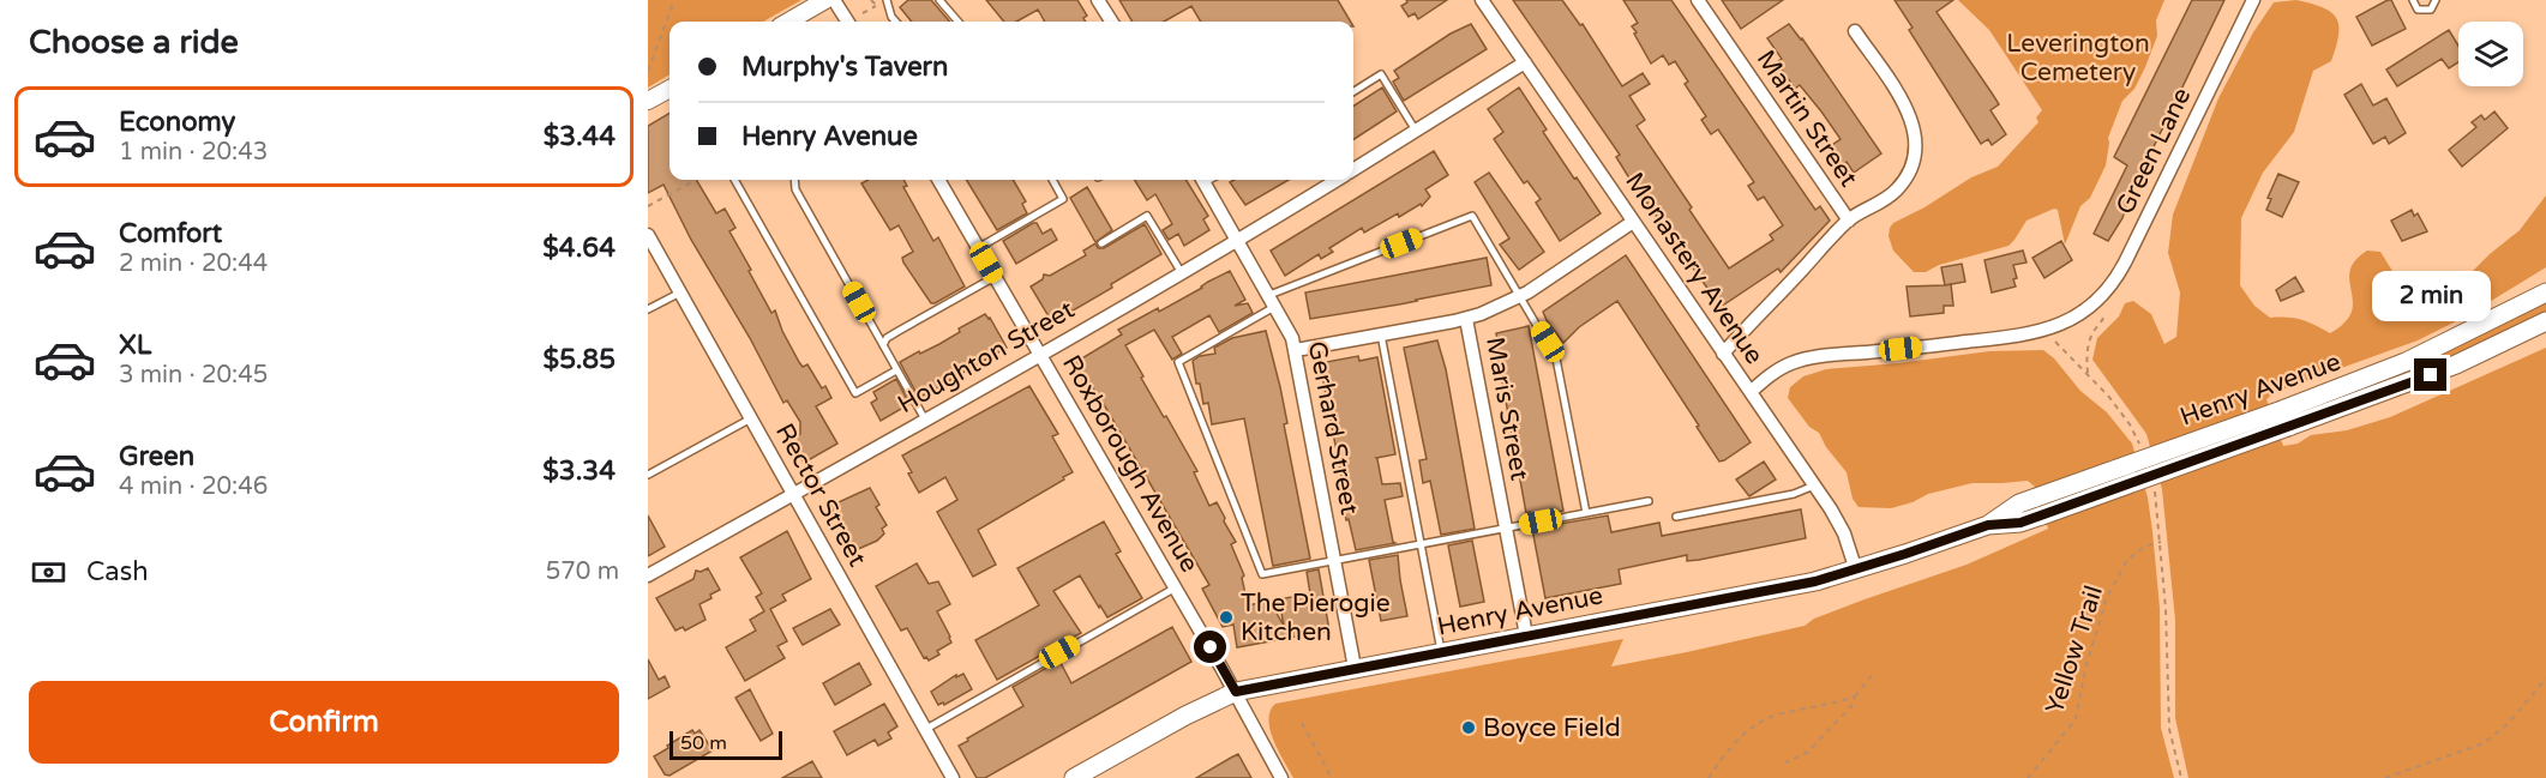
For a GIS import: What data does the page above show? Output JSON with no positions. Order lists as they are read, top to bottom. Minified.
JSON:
{"streets":{"main road":["Henry Avenue"],"street":["Martin Street","Green Lane","Monastery Avenue","Houghton Street","Maris Street","Gerhard Street","Roxborough Avenue","Rector Street"],"path":["Yellow Trail"]},"crossings":[["Martin Street","Monastery Avenue"],["Green Lane","Monastery Avenue"],["Monastery Avenue","Houghton Street"],["Monastery Avenue","Henry Avenue"],["Houghton Street","Gerhard Street"],["Houghton Street","Roxborough Avenue"],["Houghton Street","Rector Street"],["Henry Avenue","Maris Street"],["Henry Avenue","Gerhard Street"],["Henry Avenue","Roxborough Avenue"]],"parks":["Leverington Cemetery"],"places":["The Pierogie Kitchen","Boyce Field"],"scale_bar":"50 m","page":{"heading":"Choose a ride","banner":["Murphy's Tavern","Henry Avenue"],"list":[{"name":"Economy","note":"1 min · 20:43","value":"$3.44"},{"name":"Comfort","note":"2 min · 20:44","value":"$4.64"},{"name":"XL","note":"3 min · 20:45","value":"$5.85"},{"name":"Green","note":"4 min · 20:46","value":"$3.34"}],"bubble":"2 min","pay":["Cash","570 m"],"buttons":"Confirm","scale":"50 m"}}
